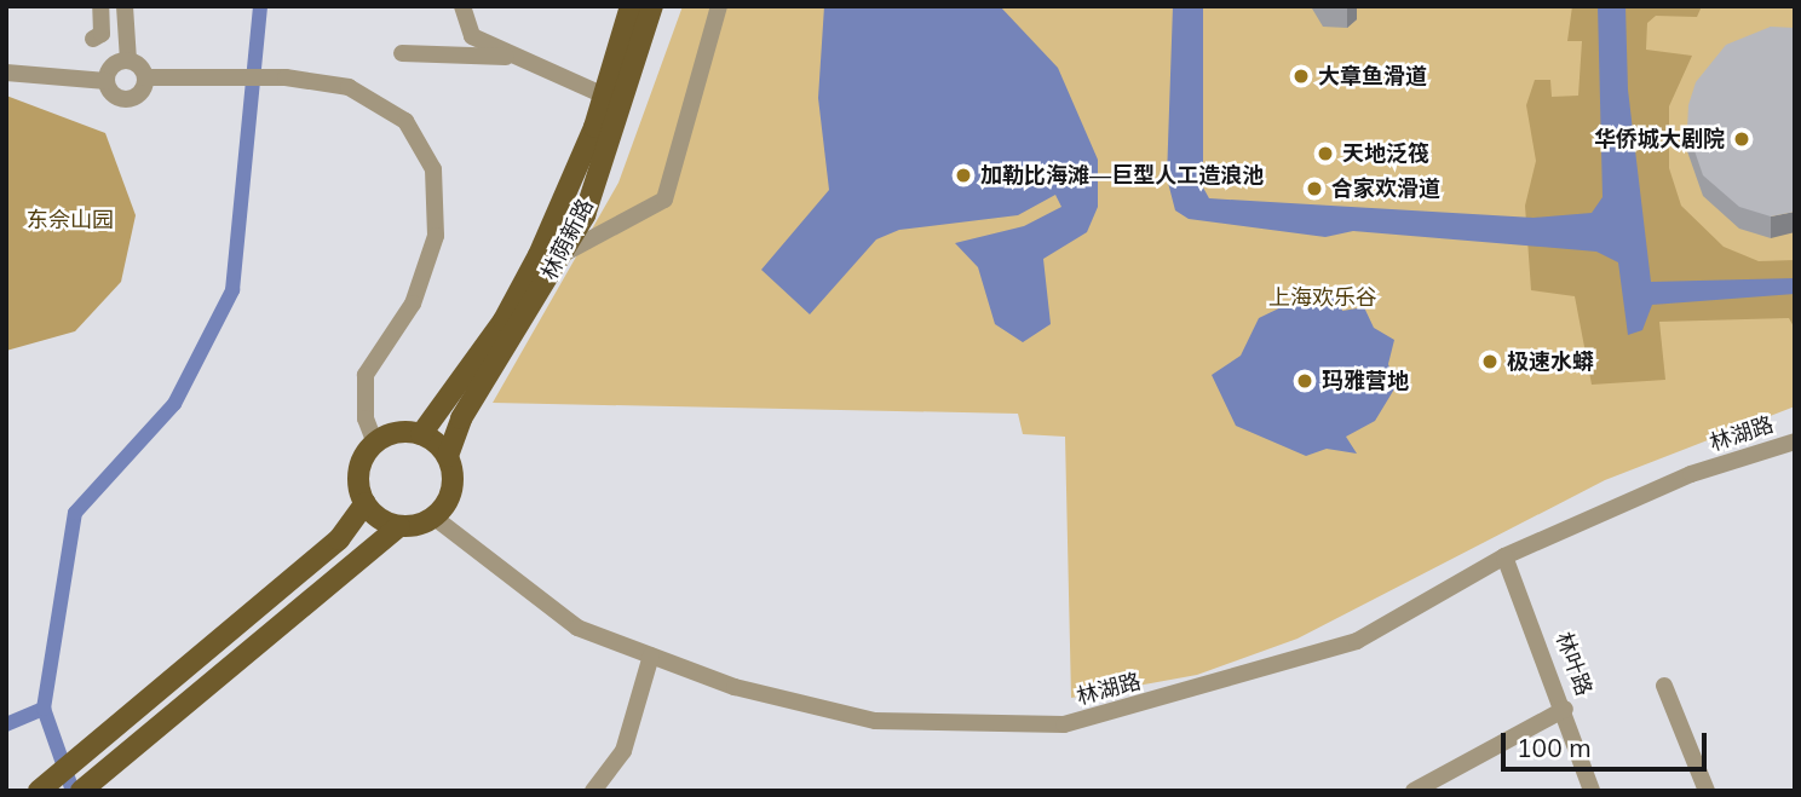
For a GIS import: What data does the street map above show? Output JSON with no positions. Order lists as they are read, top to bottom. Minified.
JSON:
{"streets":{"main road":["林荫新路"],"street":["林湖路","林叶路"]},"crossings":[["林荫新路","林湖路"],["林湖路","林叶路"]],"parks":["东佘山园","上海欢乐谷"],"places":["大章鱼滑道","华侨城大剧院","天地泛筏","加勒比海滩—巨型人工造浪池","合家欢滑道","极速水蟒","玛雅营地"],"scale_bar":"100 m"}
